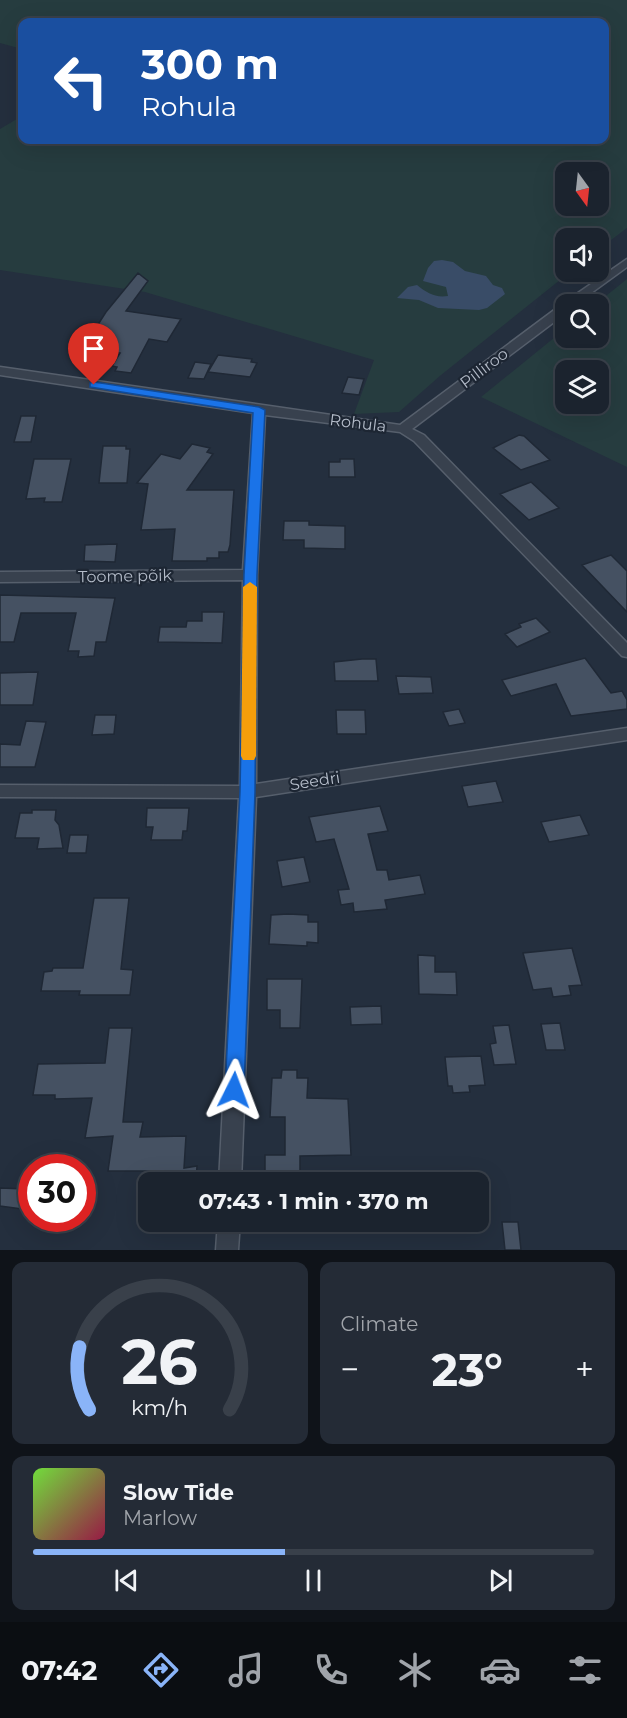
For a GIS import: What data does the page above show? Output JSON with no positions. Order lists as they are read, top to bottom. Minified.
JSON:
{"streets":{"street":["Pilliroo","Rohula","Toome põik","Seedri"]},"crossings":[["Pilliroo","Rohula"]],"north":"bottom","page":{"turn":["300 m","Rohula"],"limit":"30","trip":"07:43 · 1 min · 370 m","tile":"Climate","heat":["−","23°","+"],"song":["Slow Tide","Marlow"],"tabs":"07:42","gauge":["26","km/h"]}}
